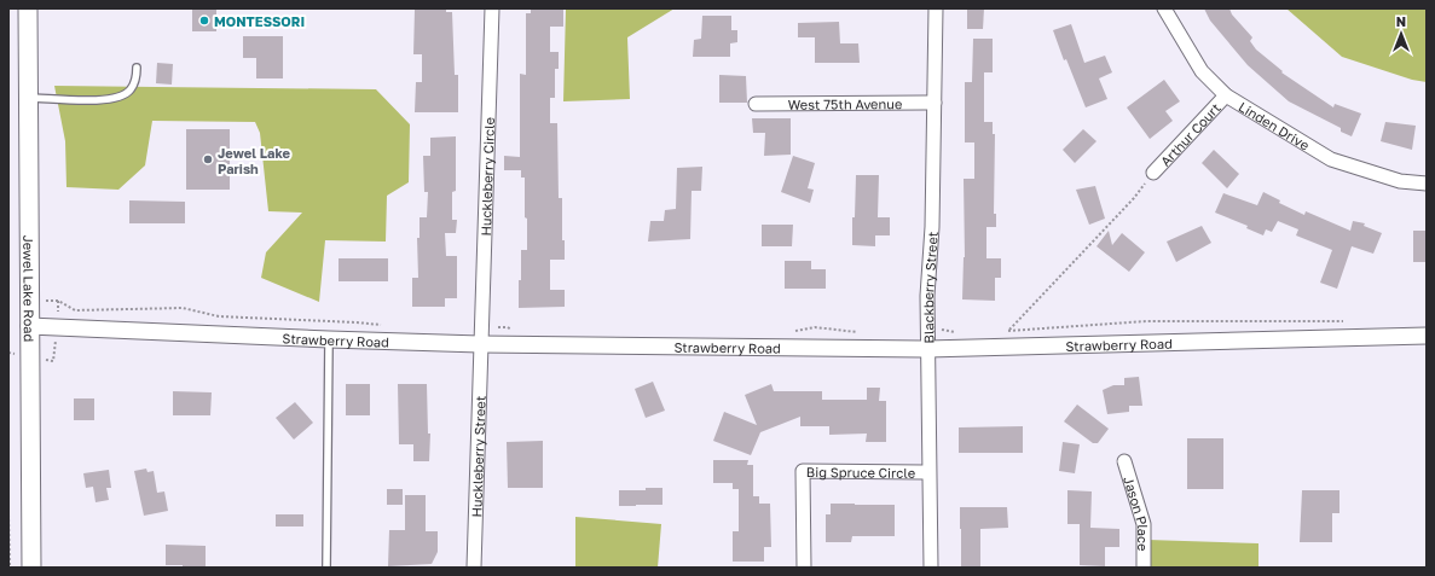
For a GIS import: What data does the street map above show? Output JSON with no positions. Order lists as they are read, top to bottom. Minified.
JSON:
{"streets":{"main road":["Jewel Lake Road"],"street":["West 75th Avenue","Linden Drive","Arthur Court","Huckleberry Circle","Blackberry Street","Strawberry Road","Huckleberry Street","Big Spruce Circle","Jason Place"]},"crossings":[["West 75th Avenue","Blackberry Street"],["Linden Drive","Arthur Court"],["Huckleberry Circle","Strawberry Road"],["Huckleberry Circle","Huckleberry Street"],["Jewel Lake Road","Strawberry Road"],["Blackberry Street","Strawberry Road"],["Blackberry Street","Big Spruce Circle"],["Strawberry Road","Huckleberry Street"]],"places":["MONTESSORI","Jewel Lake Parish"],"north":"top"}
